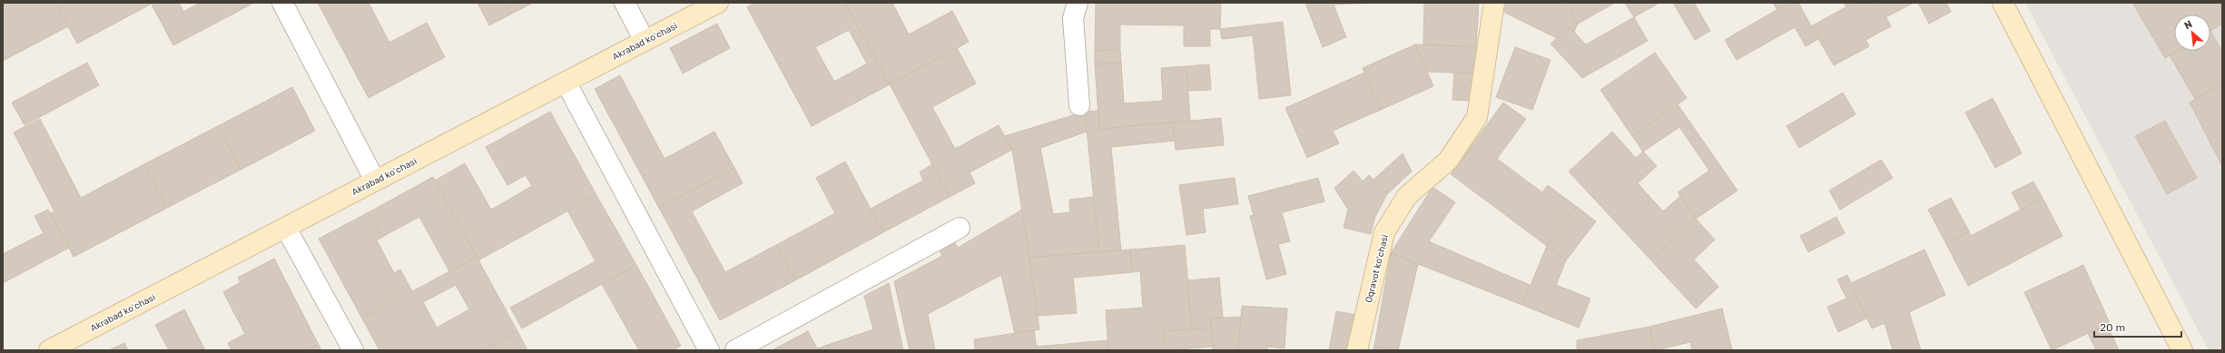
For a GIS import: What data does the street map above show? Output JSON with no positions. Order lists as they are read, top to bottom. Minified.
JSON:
{"streets":{"street":["Akrabad koʻchasi","Oqravot koʻchasi"]},"scale_bar":"20 m","north":"top left"}
